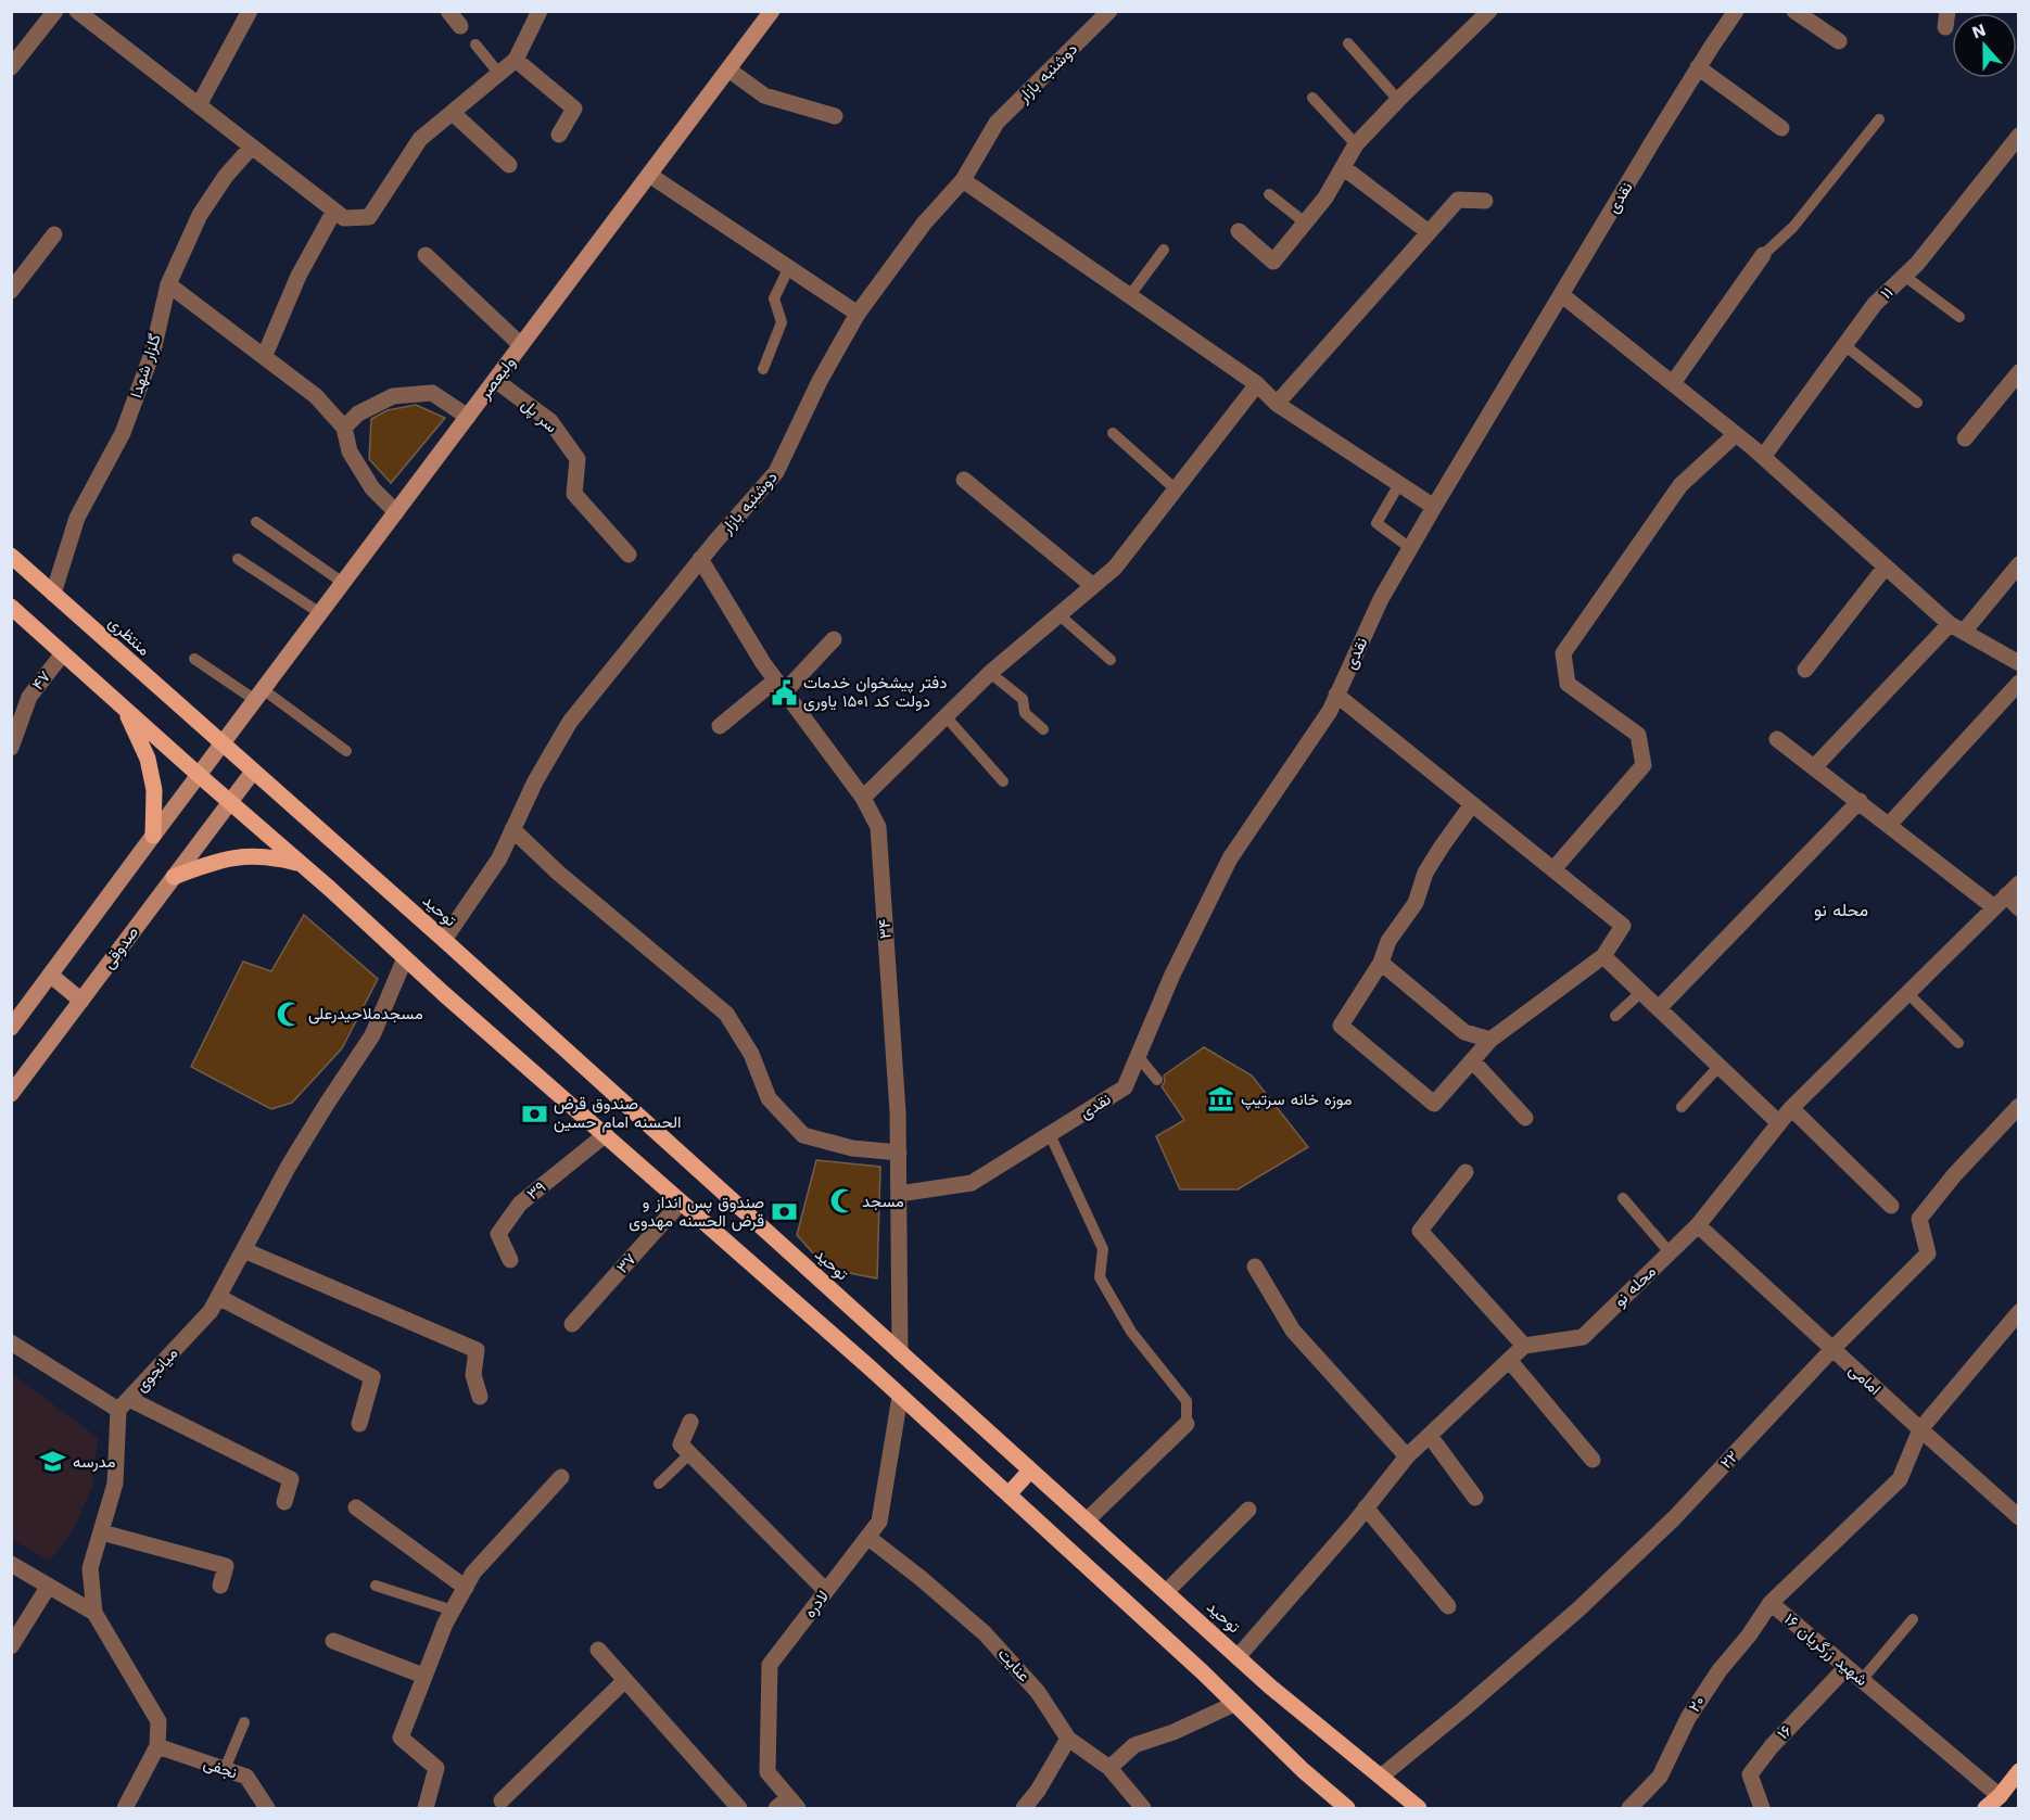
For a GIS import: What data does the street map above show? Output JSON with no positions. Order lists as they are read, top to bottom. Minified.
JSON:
{"streets":{"main road":["ولیعصر","منتظری","توحید","صدوقی"],"street":["دوشنبه بازار","نقدی","۱۱","گلزار شهدا","سر پل","۴۷","۳۴","۳۹","۳۷","محله نو","میانجوی","امامی","۲۲","لادره","۱۶ شهید زرگریان","عنایت","۲۰","۱۶","نجفی"]},"crossings":[["دوشنبه بازار","توحید"],["دوشنبه بازار","۳۴"],["نقدی","۳۴"],["گلزار شهدا","منتظری"],["ولیعصر","سر پل"],["ولیعصر","منتظری"],["ولیعصر","توحید"],["منتظری","توحید"],["توحید","۳۴"],["توحید","صدوقی"],["توحید","۲۲"],["محله نو","امامی"],["امامی","۲۲"],["امامی","۱۶ شهید زرگریان"],["لادره","عنایت"],["۱۶ شهید زرگریان","۲۰"],["۱۶ شهید زرگریان","۱۶"]],"districts":["محله نو"],"places":{"public building":["دفتر پیشخوان خدمات دولت کد ۱۵۰۱ یاوری"],"mosque":["مسجدملاحیدرعلی","مسجد"],"museum":["موزه خانه سرتیپ"],"bank":["صندوق قرض الحسنه امام حسین","صندوق پس انداز و قرض الحسنه مهدوی"],"school or university":["مدرسه"]},"north":"top"}
